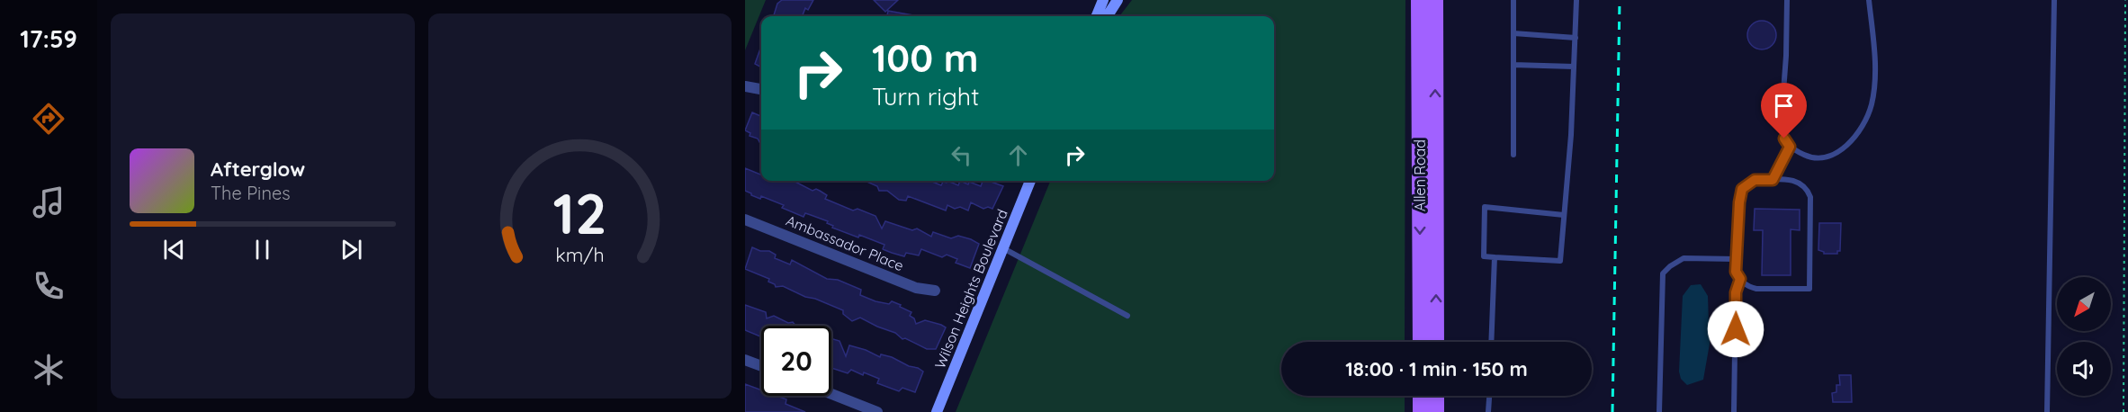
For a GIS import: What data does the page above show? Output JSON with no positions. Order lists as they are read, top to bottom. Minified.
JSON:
{"streets":{"main road":["Allen Road","Wilson Heights Boulevard"],"street":["Ambassador Place"]},"north":"bottom left","page":{"tabs":"17:59","turn":["100 m","Turn right"],"song":["Afterglow","The Pines"],"limit":"20","trip":"18:00 · 1 min · 150 m","gauge":["12","km/h"]}}
